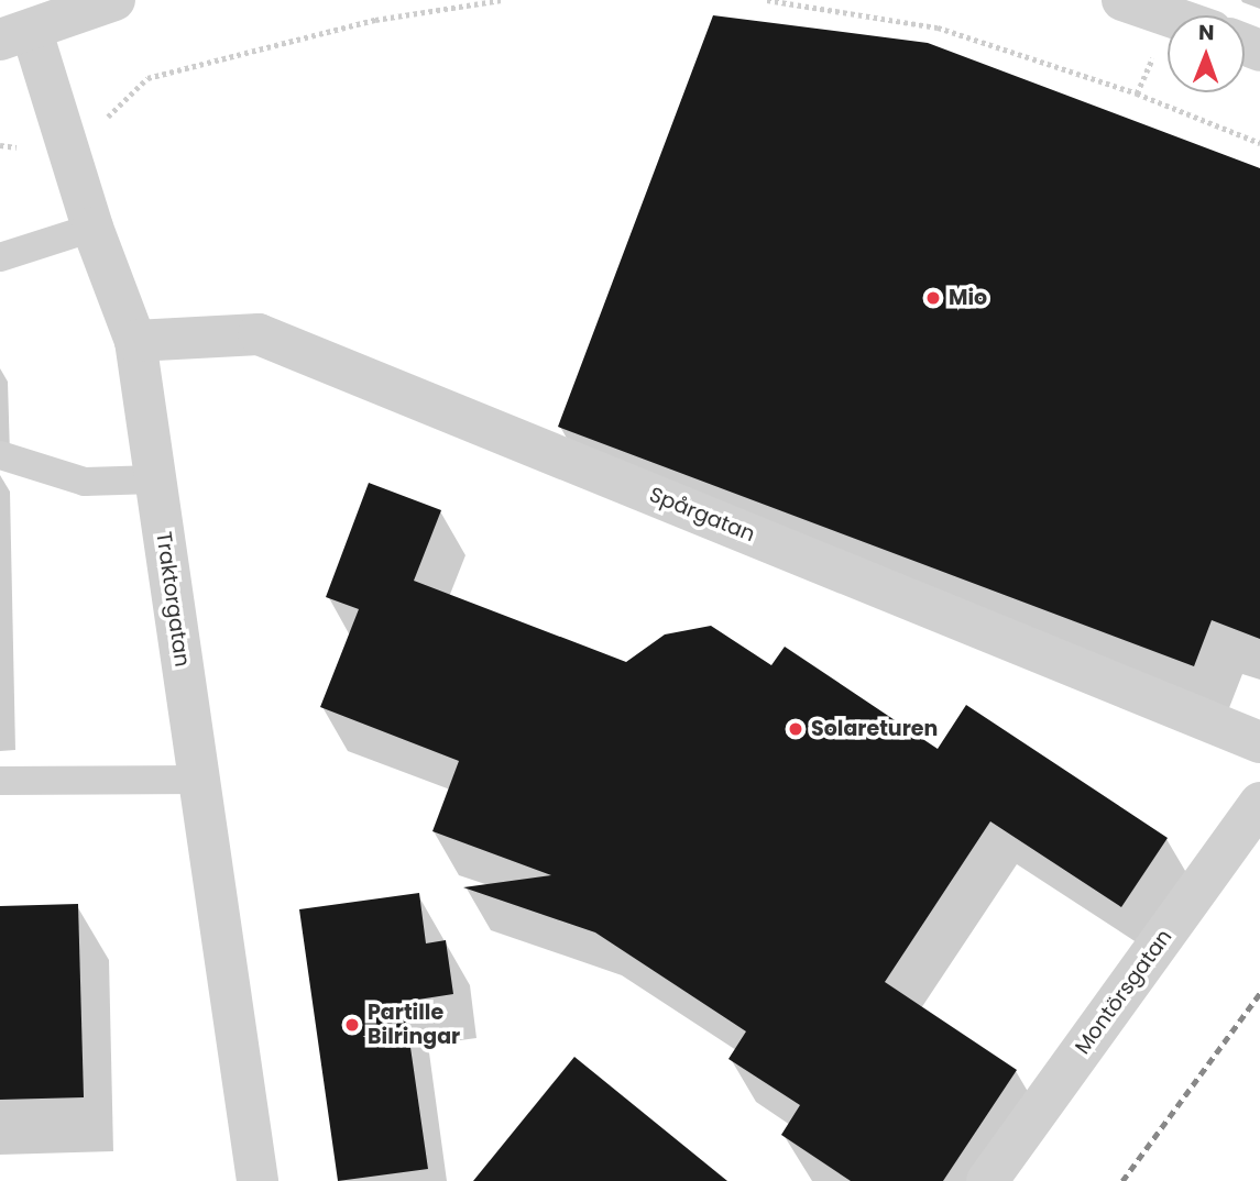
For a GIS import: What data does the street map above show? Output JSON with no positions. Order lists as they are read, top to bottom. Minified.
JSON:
{"streets":{"street":["Spårgatan","Traktorgatan","Montörsgatan"]},"crossings":[["Spårgatan","Traktorgatan"]],"places":["Mio","Solareturen","Partille Bilringar"],"north":"top"}
